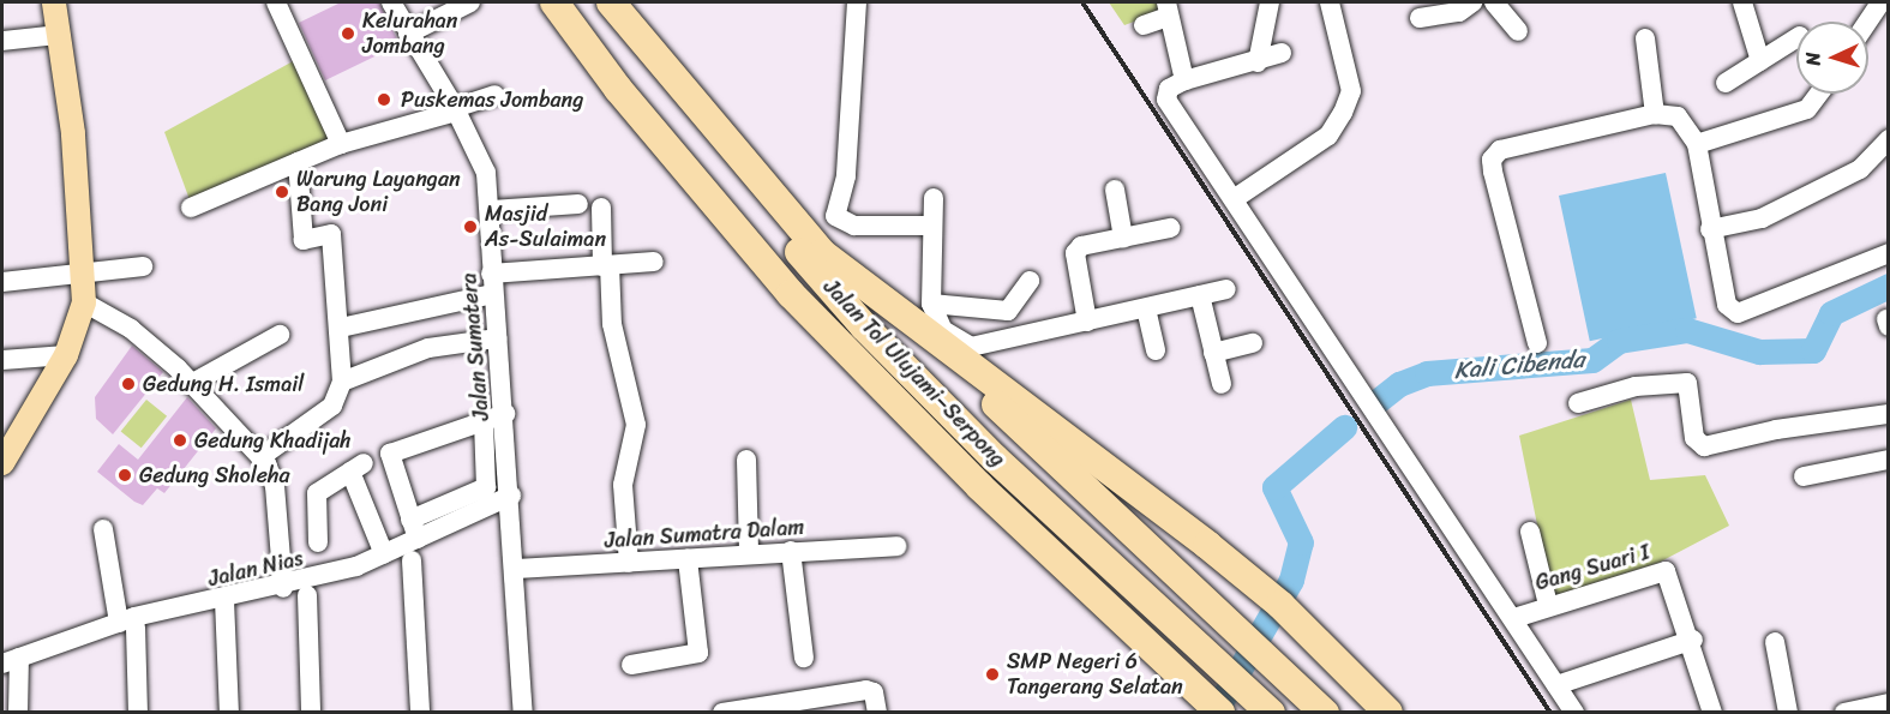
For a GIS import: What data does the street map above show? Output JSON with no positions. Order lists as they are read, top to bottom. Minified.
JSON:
{"streets":{"highway":["Jalan Tol Ulujami–Serpong"],"street":["Jalan Sumatera","Jalan Sumatra Dalam","Gang Suari I","Jalan Nias"]},"crossings":[["Jalan Sumatera","Jalan Sumatra Dalam"],["Jalan Sumatera","Jalan Nias"]],"water":["Kali Cibenda"],"places":["Kelurahan Jombang","Puskemas Jombang","Warung Layangan Bang Joni","Masjid As-Sulaiman","Gedung H. Ismail","Gedung Khadijah","Gedung Sholeha","SMP Negeri 6 Tangerang Selatan"],"north":"left"}
